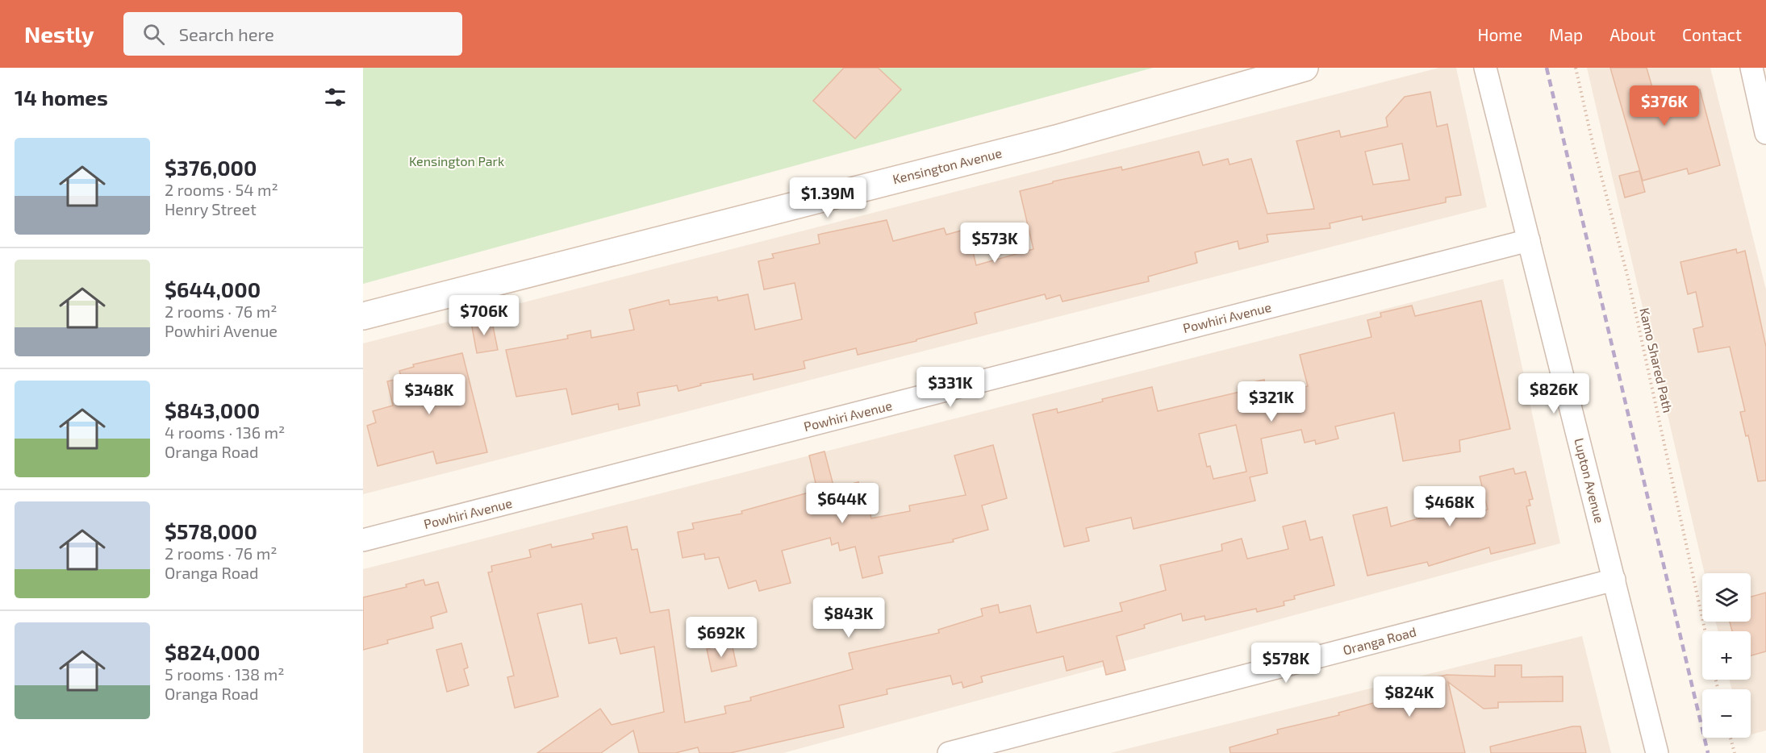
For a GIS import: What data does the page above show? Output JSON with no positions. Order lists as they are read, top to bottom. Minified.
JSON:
{"streets":{"main road":["Kensington Avenue"],"street":["Powhiri Avenue","Lupton Avenue","Oranga Road"],"path":["Kamo Shared Path"]},"crossings":[["Powhiri Avenue","Lupton Avenue"],["Lupton Avenue","Oranga Road"]],"parks":["Kensington Park"],"page":{"header":"Nestly","search":"Search here","nav":["Home","Map","About","Contact"],"heading":"14 homes","price":["$376K","$1.39M","$573K","$706K","$331K","$826K","$348K","$321K","$644K","$468K","$843K","$692K","$578K","$824K"],"list":[{"name":"$376,000","note":"2 rooms · 54 m² · Henry Street"},{"name":"$644,000","note":"2 rooms · 76 m² · Powhiri Avenue"},{"name":"$843,000","note":"4 rooms · 136 m² · Oranga Road"},{"name":"$578,000","note":"2 rooms · 76 m² · Oranga Road"},{"name":"$824,000","note":"5 rooms · 138 m² · Oranga Road"}],"map_buttons":["+","−"]}}
